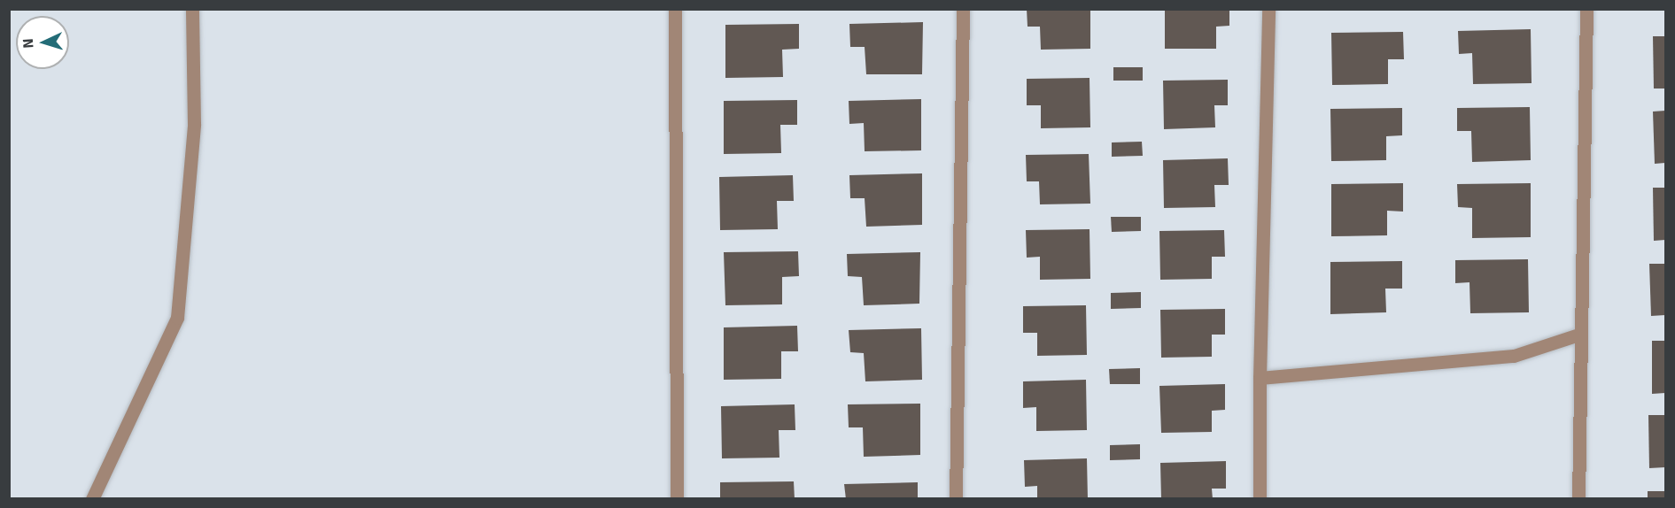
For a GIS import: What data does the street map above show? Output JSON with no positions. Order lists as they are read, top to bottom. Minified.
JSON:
{"north":"left"}
